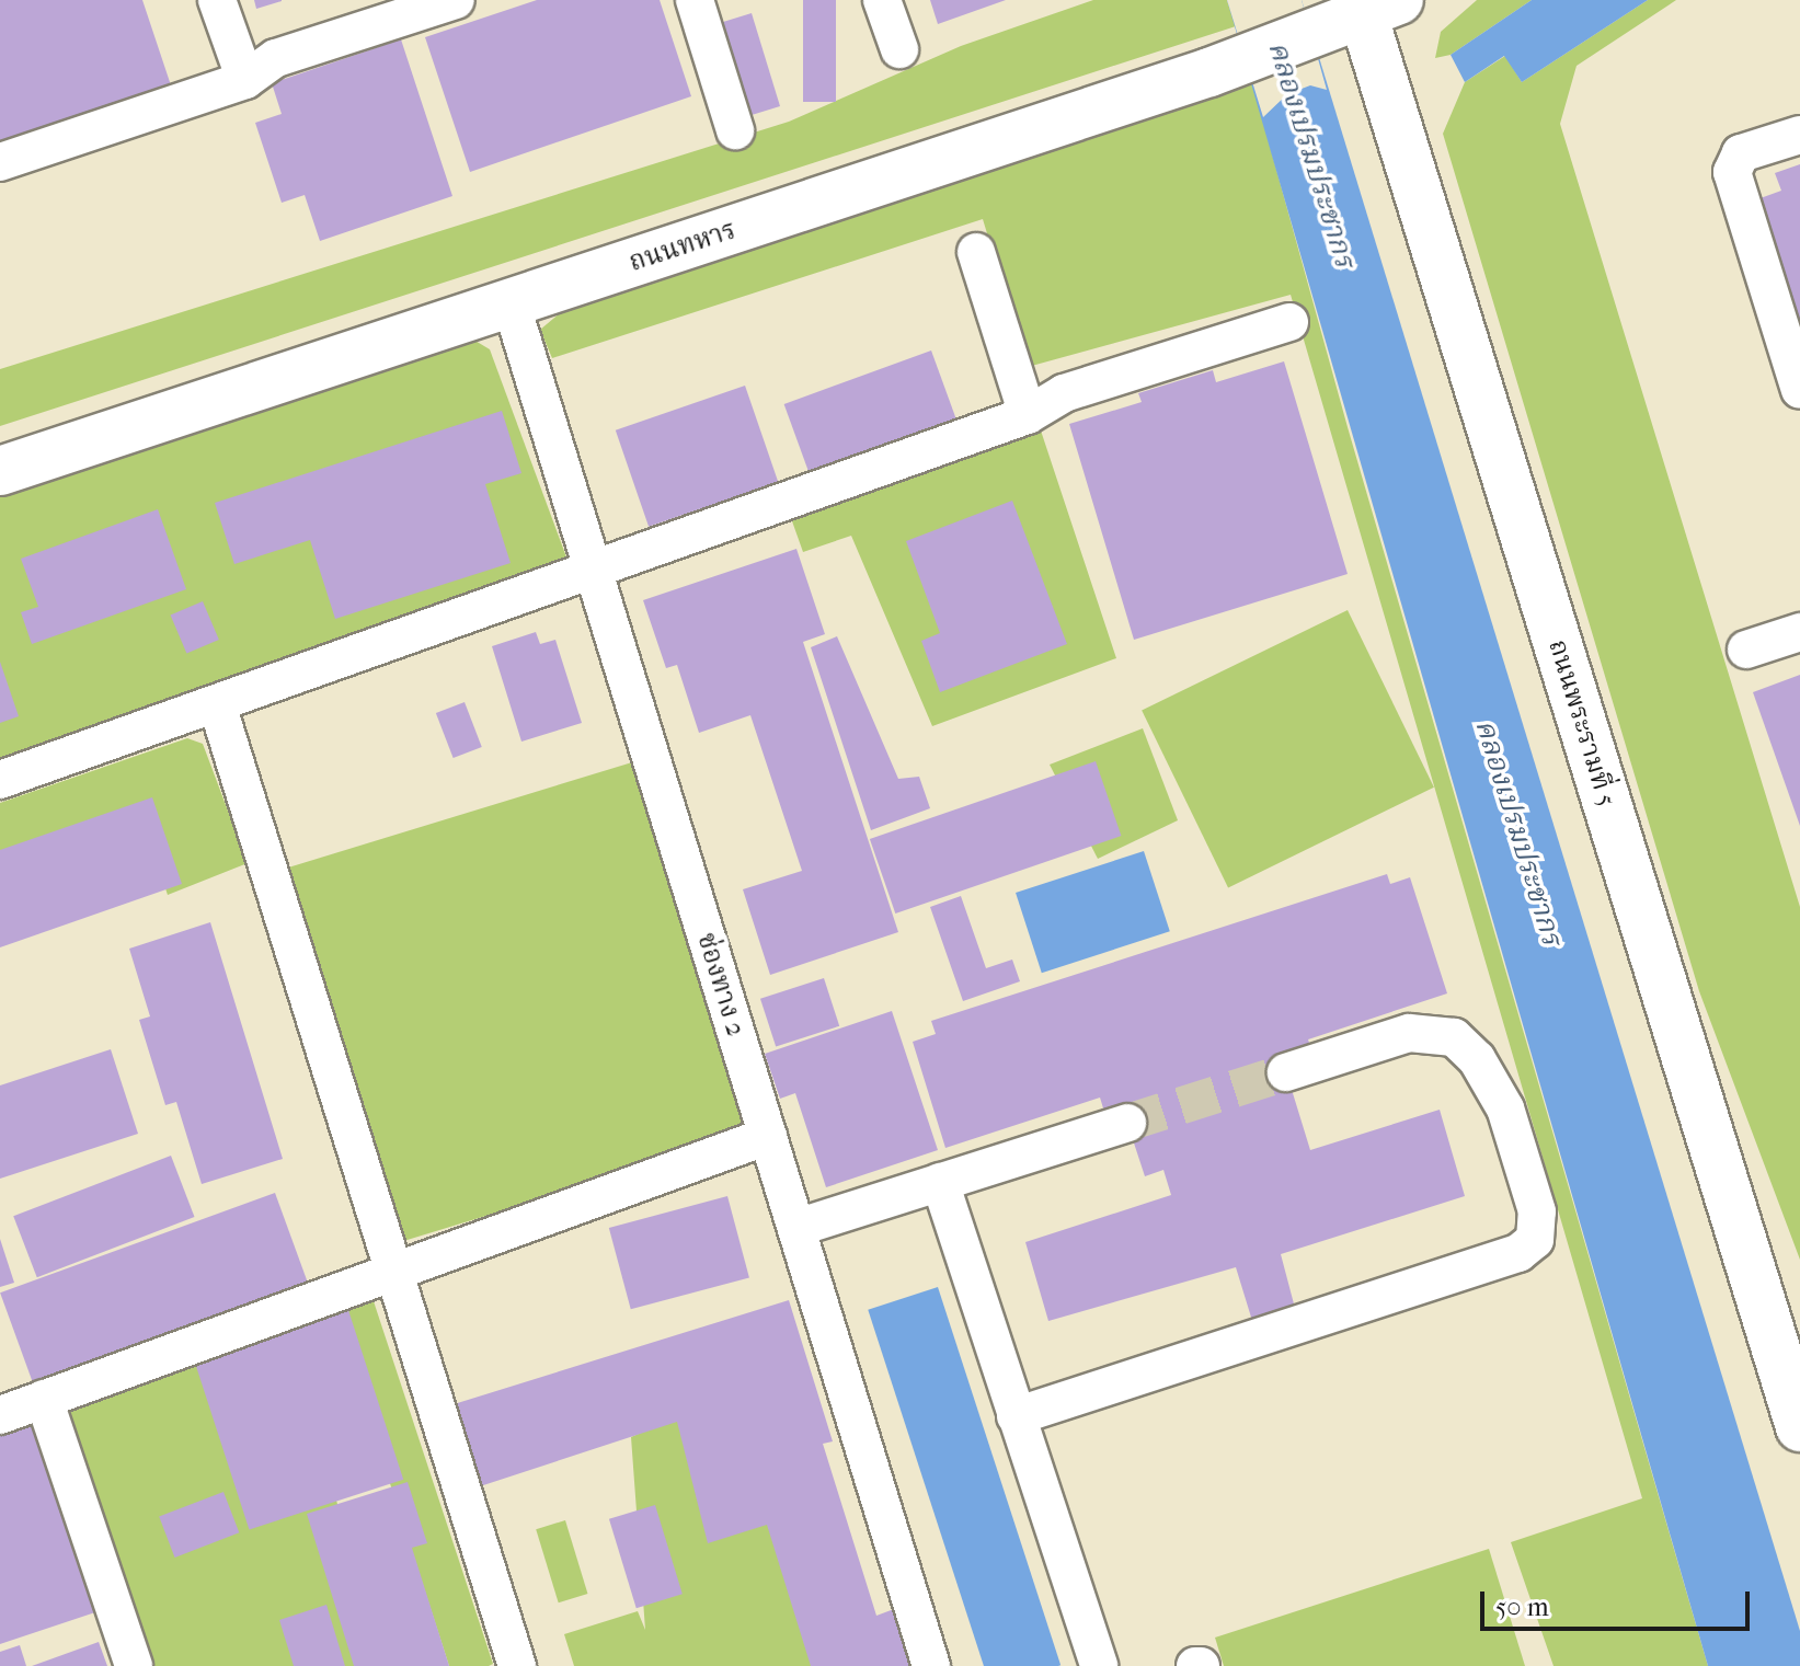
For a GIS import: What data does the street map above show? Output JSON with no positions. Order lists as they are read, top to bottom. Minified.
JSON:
{"streets":{"main road":["ถนนทหาร","ถนนพระรามที่ 5"],"lane":["ช่องทาง 2"]},"crossings":[["ถนนทหาร","ถนนพระรามที่ 5"],["ถนนทหาร","ช่องทาง 2"]],"water":["คลองเปรมประชากร"],"scale_bar":"50 m"}
